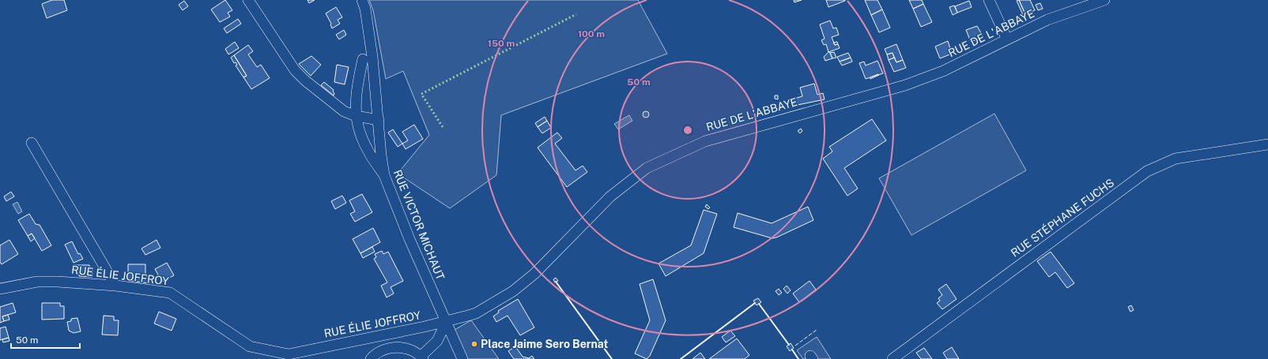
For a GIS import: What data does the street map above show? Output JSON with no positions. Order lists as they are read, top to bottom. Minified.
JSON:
{"streets":{"street":["RUE DE L'ABBAYE","RUE STÉPHANE FUCHS","RUE VICTOR MICHAUT","RUE ÉLIE JOFFROY"]},"crossings":[["RUE DE L'ABBAYE","RUE VICTOR MICHAUT"],["RUE DE L'ABBAYE","RUE ÉLIE JOFFROY"],["RUE VICTOR MICHAUT","RUE ÉLIE JOFFROY"]],"places":["Place Jaime Sero Bernat"],"scale_bar":"50 m","rings":["100 m","150 m","50 m"]}
